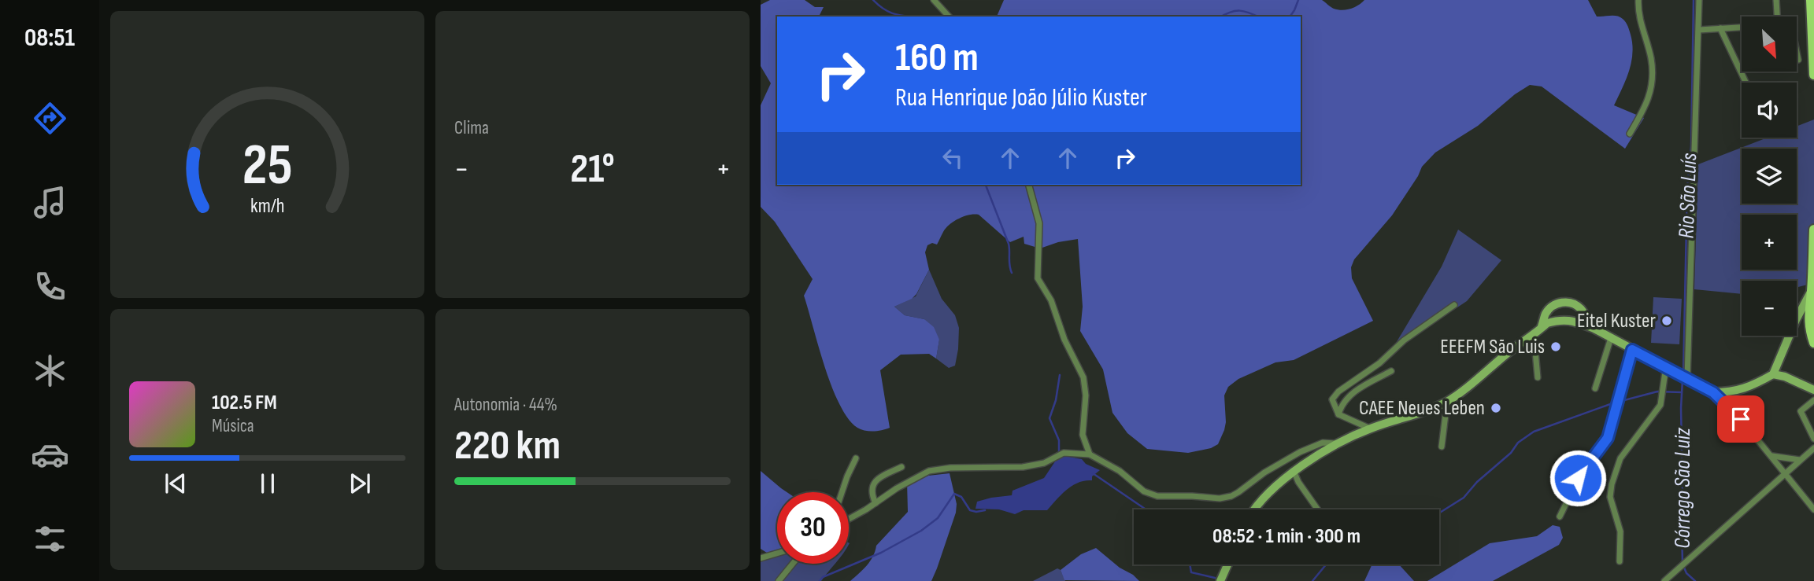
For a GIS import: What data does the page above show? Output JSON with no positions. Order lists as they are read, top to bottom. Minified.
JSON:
{"water":["Rio São Luís","Córrego São Luiz"],"places":["Eitel Kuster","EEEFM São Luis","CAEE Neues Leben"],"north":"bottom right","page":{"tabs":"08:51","tile":["Clima",["Autonomia · 44%","220 km"]],"map_buttons":["+","−"],"turn":["160 m","Rua Henrique João Júlio Kuster"],"heat":["−","21°","+"],"song":["102.5 FM","Música"],"limit":"30","trip":"08:52 · 1 min · 300 m","gauge":["25","km/h"]}}
